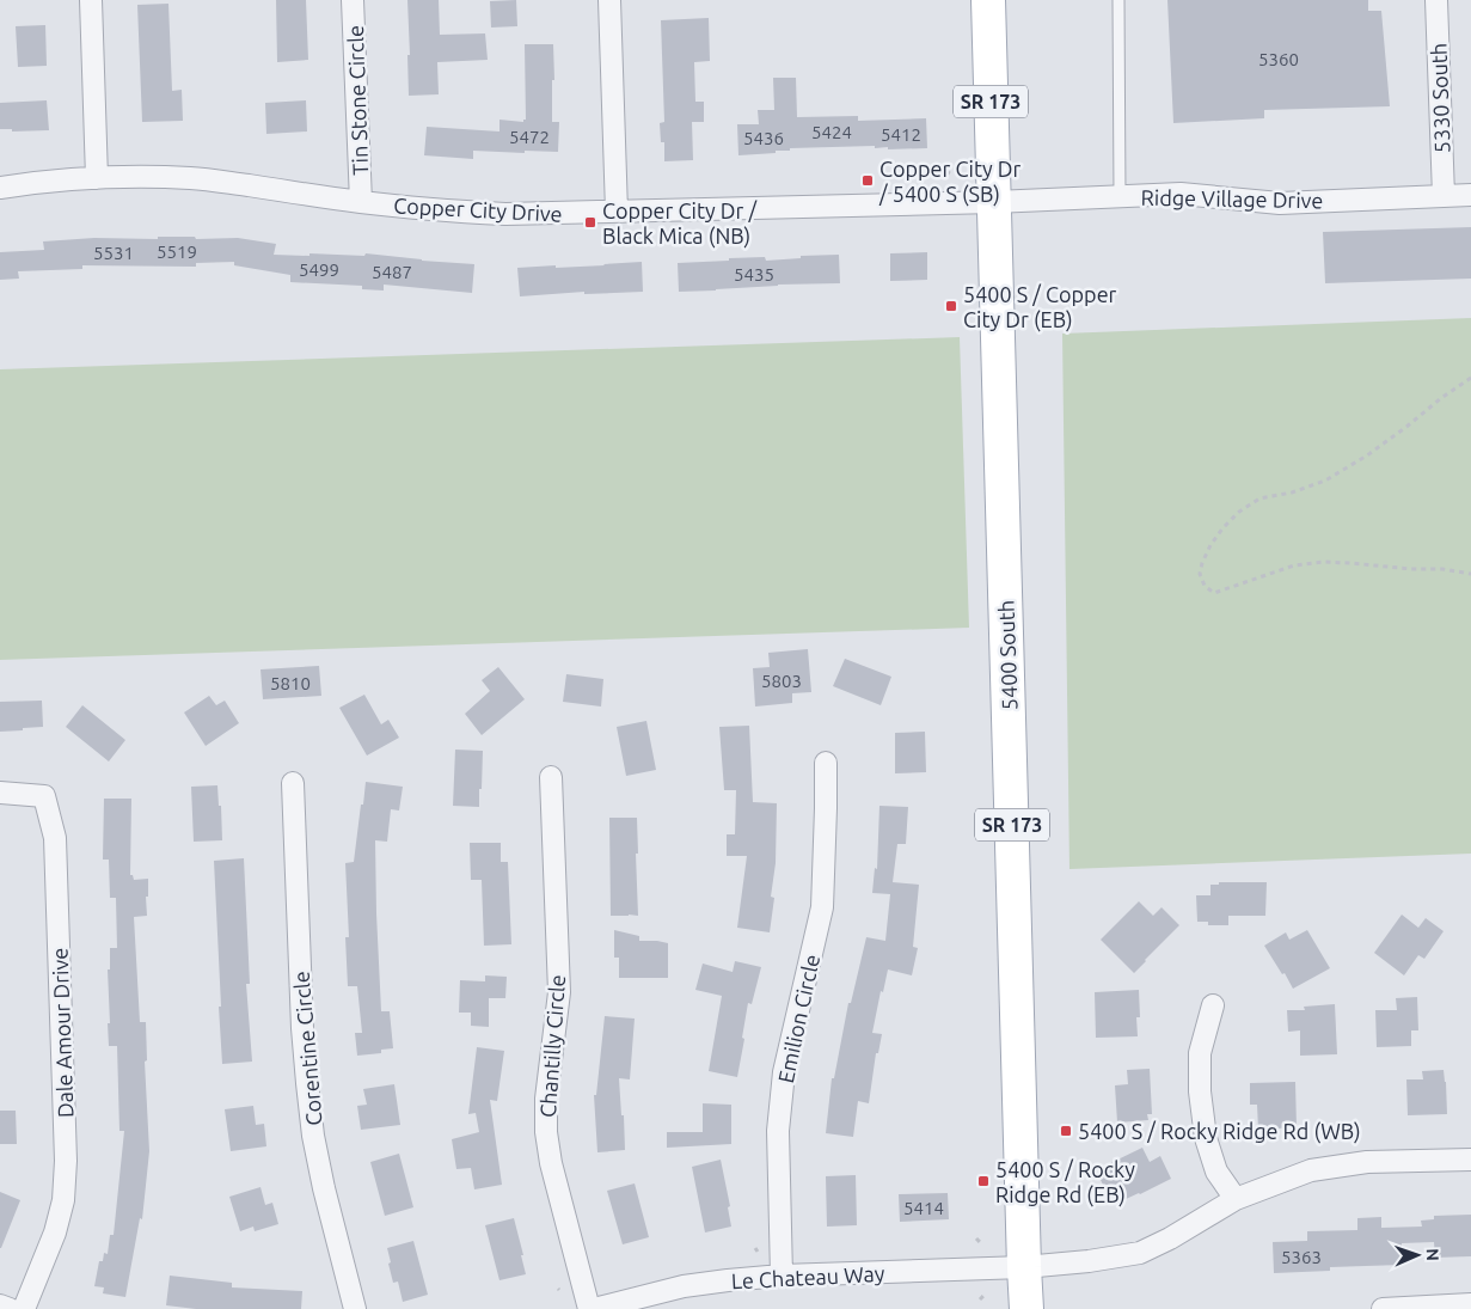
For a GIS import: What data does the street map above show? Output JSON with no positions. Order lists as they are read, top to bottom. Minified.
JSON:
{"streets":{"main road":["SR 173","5400 South"],"street":["5330 South","Tin Stone Circle","Ridge Village Drive","Copper City Drive","Emilion Circle","Dale Amour Drive","Chantilly Circle","Corentine Circle","Le Chateau Way"]},"crossings":[["5330 South","Ridge Village Drive"],["Tin Stone Circle","Copper City Drive"],["Ridge Village Drive","Copper City Drive"],["Ridge Village Drive","5400 South"],["Copper City Drive","5400 South"],["5400 South","Le Chateau Way"],["Emilion Circle","Le Chateau Way"]],"places":{"transit":["Copper City Dr / 5400 S (SB)","Copper City Dr / Black Mica (NB)","5400 S / Copper City Dr (EB)","5400 S / Rocky Ridge Rd (WB)","5400 S / Rocky Ridge Rd (EB)"]},"house_numbers":["5360","5424","5412","5472","5436","5519","5531","5499","5487","5435","5803","5810","5414","5363"],"north":"right"}
